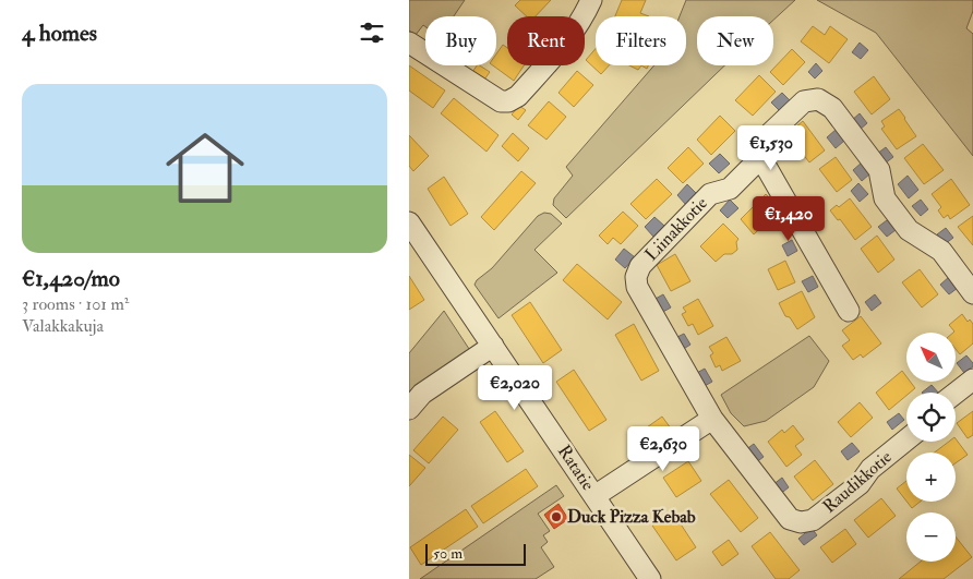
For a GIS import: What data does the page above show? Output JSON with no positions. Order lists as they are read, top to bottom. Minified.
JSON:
{"streets":{"street":["Liinakkotie","Ratatie","Raudikkotie"]},"crossings":[["Liinakkotie","Raudikkotie"]],"places":["Duck Pizza Kebab"],"scale_bar":"50 m","north":"top left","page":{"heading":"4 homes","chip":["Buy","Rent","Filters","New"],"list":[{"name":"€1,420/mo","note":"3 rooms · 101 m² · Valakkakuja"}],"price":["€1,530","€1,420","€2,020","€2,630"],"map_buttons":["+","−"],"scale":"50 m"}}
